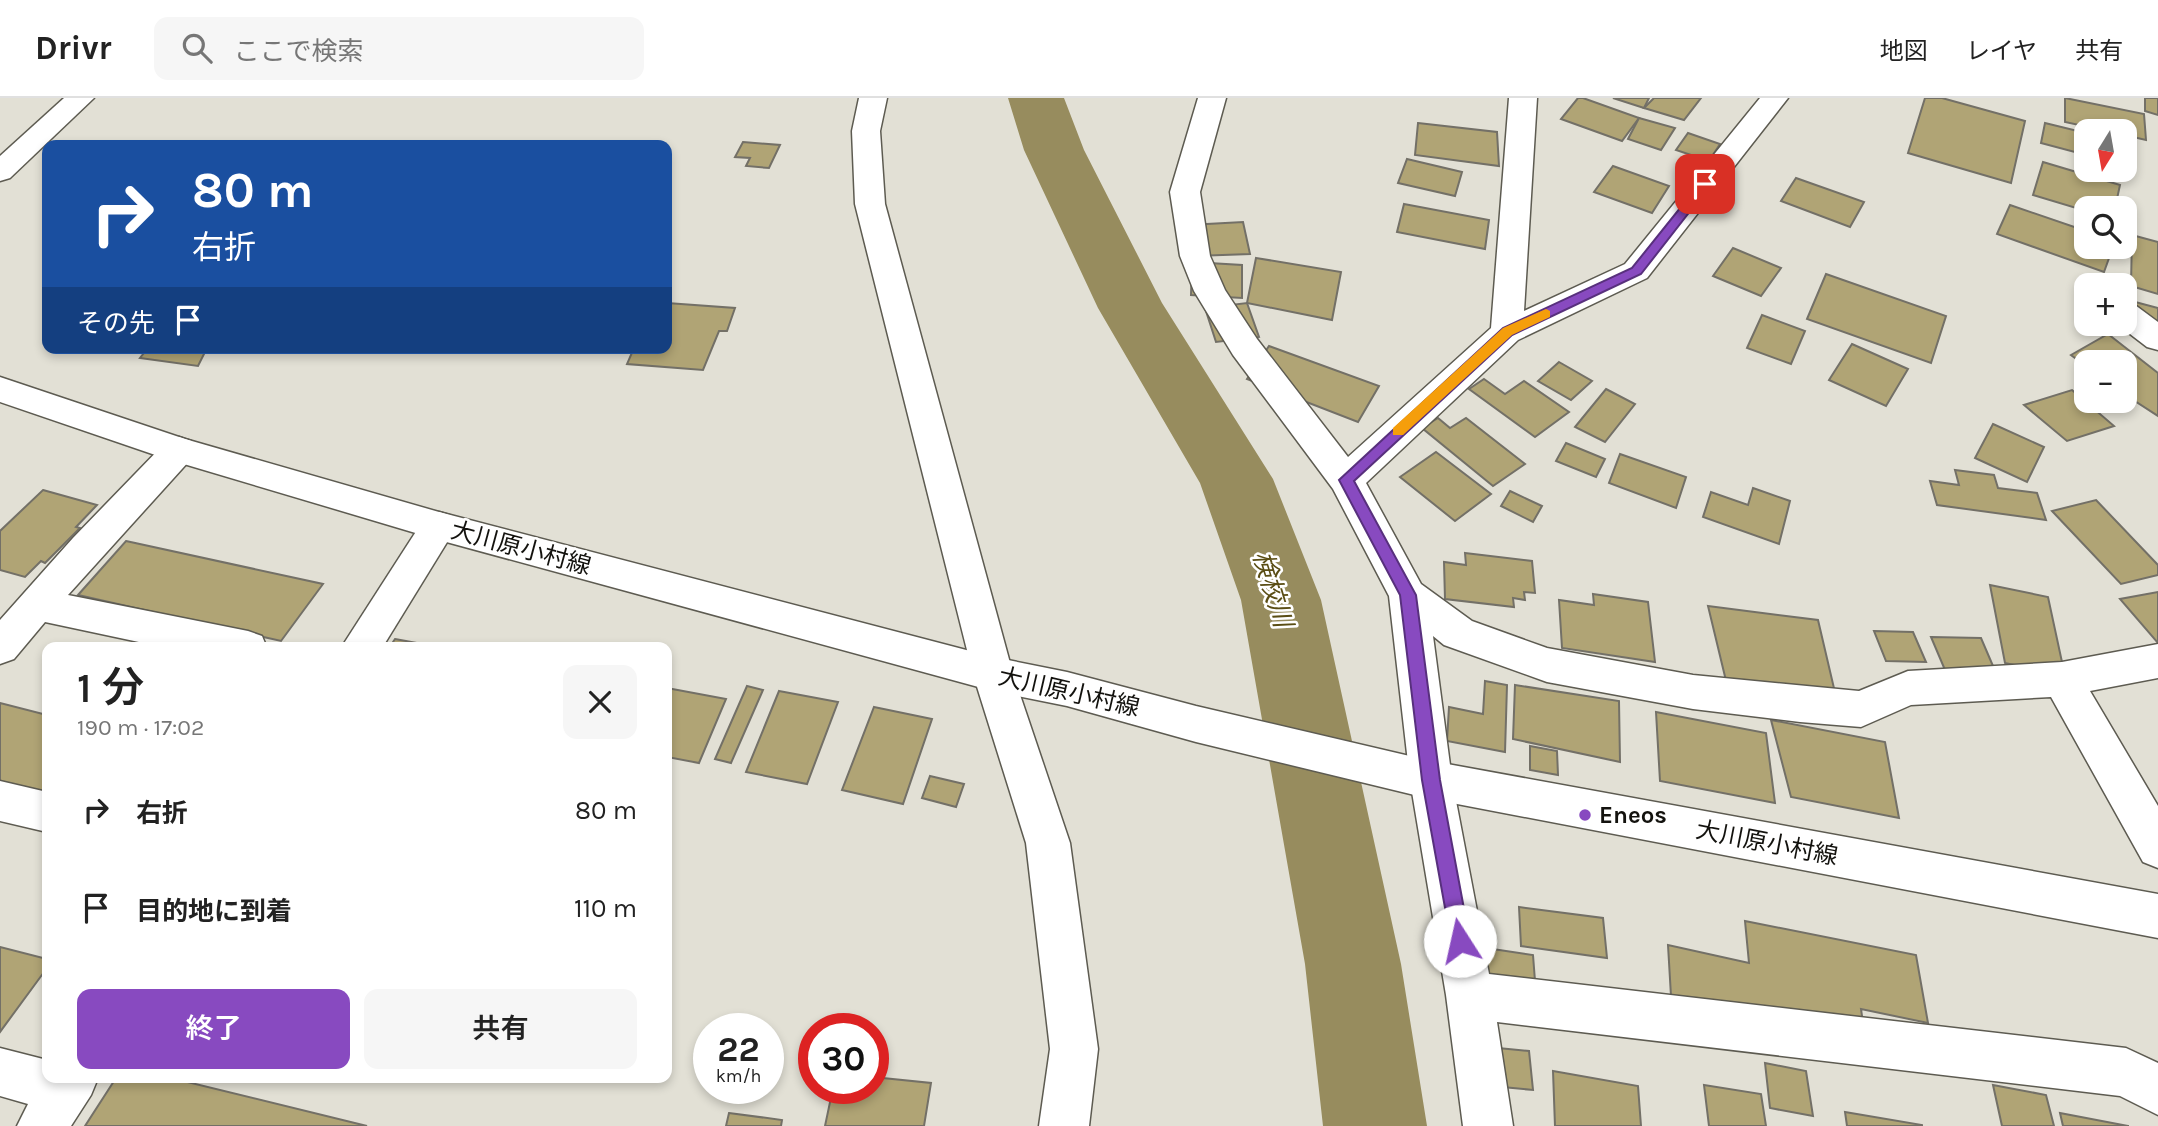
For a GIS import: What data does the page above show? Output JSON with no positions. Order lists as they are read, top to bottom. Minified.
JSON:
{"streets":{"main road":["大川原小村線"]},"water":["検校川"],"places":["Eneos"],"north":"bottom","page":{"header":"Drivr","search":"ここで検索","nav":["地図","レイヤ","共有"],"map_buttons":["+","−"],"turn":["80 m","右折"],"then":"その先","heading":["1 分","190 m · 17:02"],"list":[{"name":"右折","value":"80 m"},{"name":"目的地に到着","value":"110 m"}],"buttons":["終了","共有"],"speed":"22 km/h","limit":"30"}}
